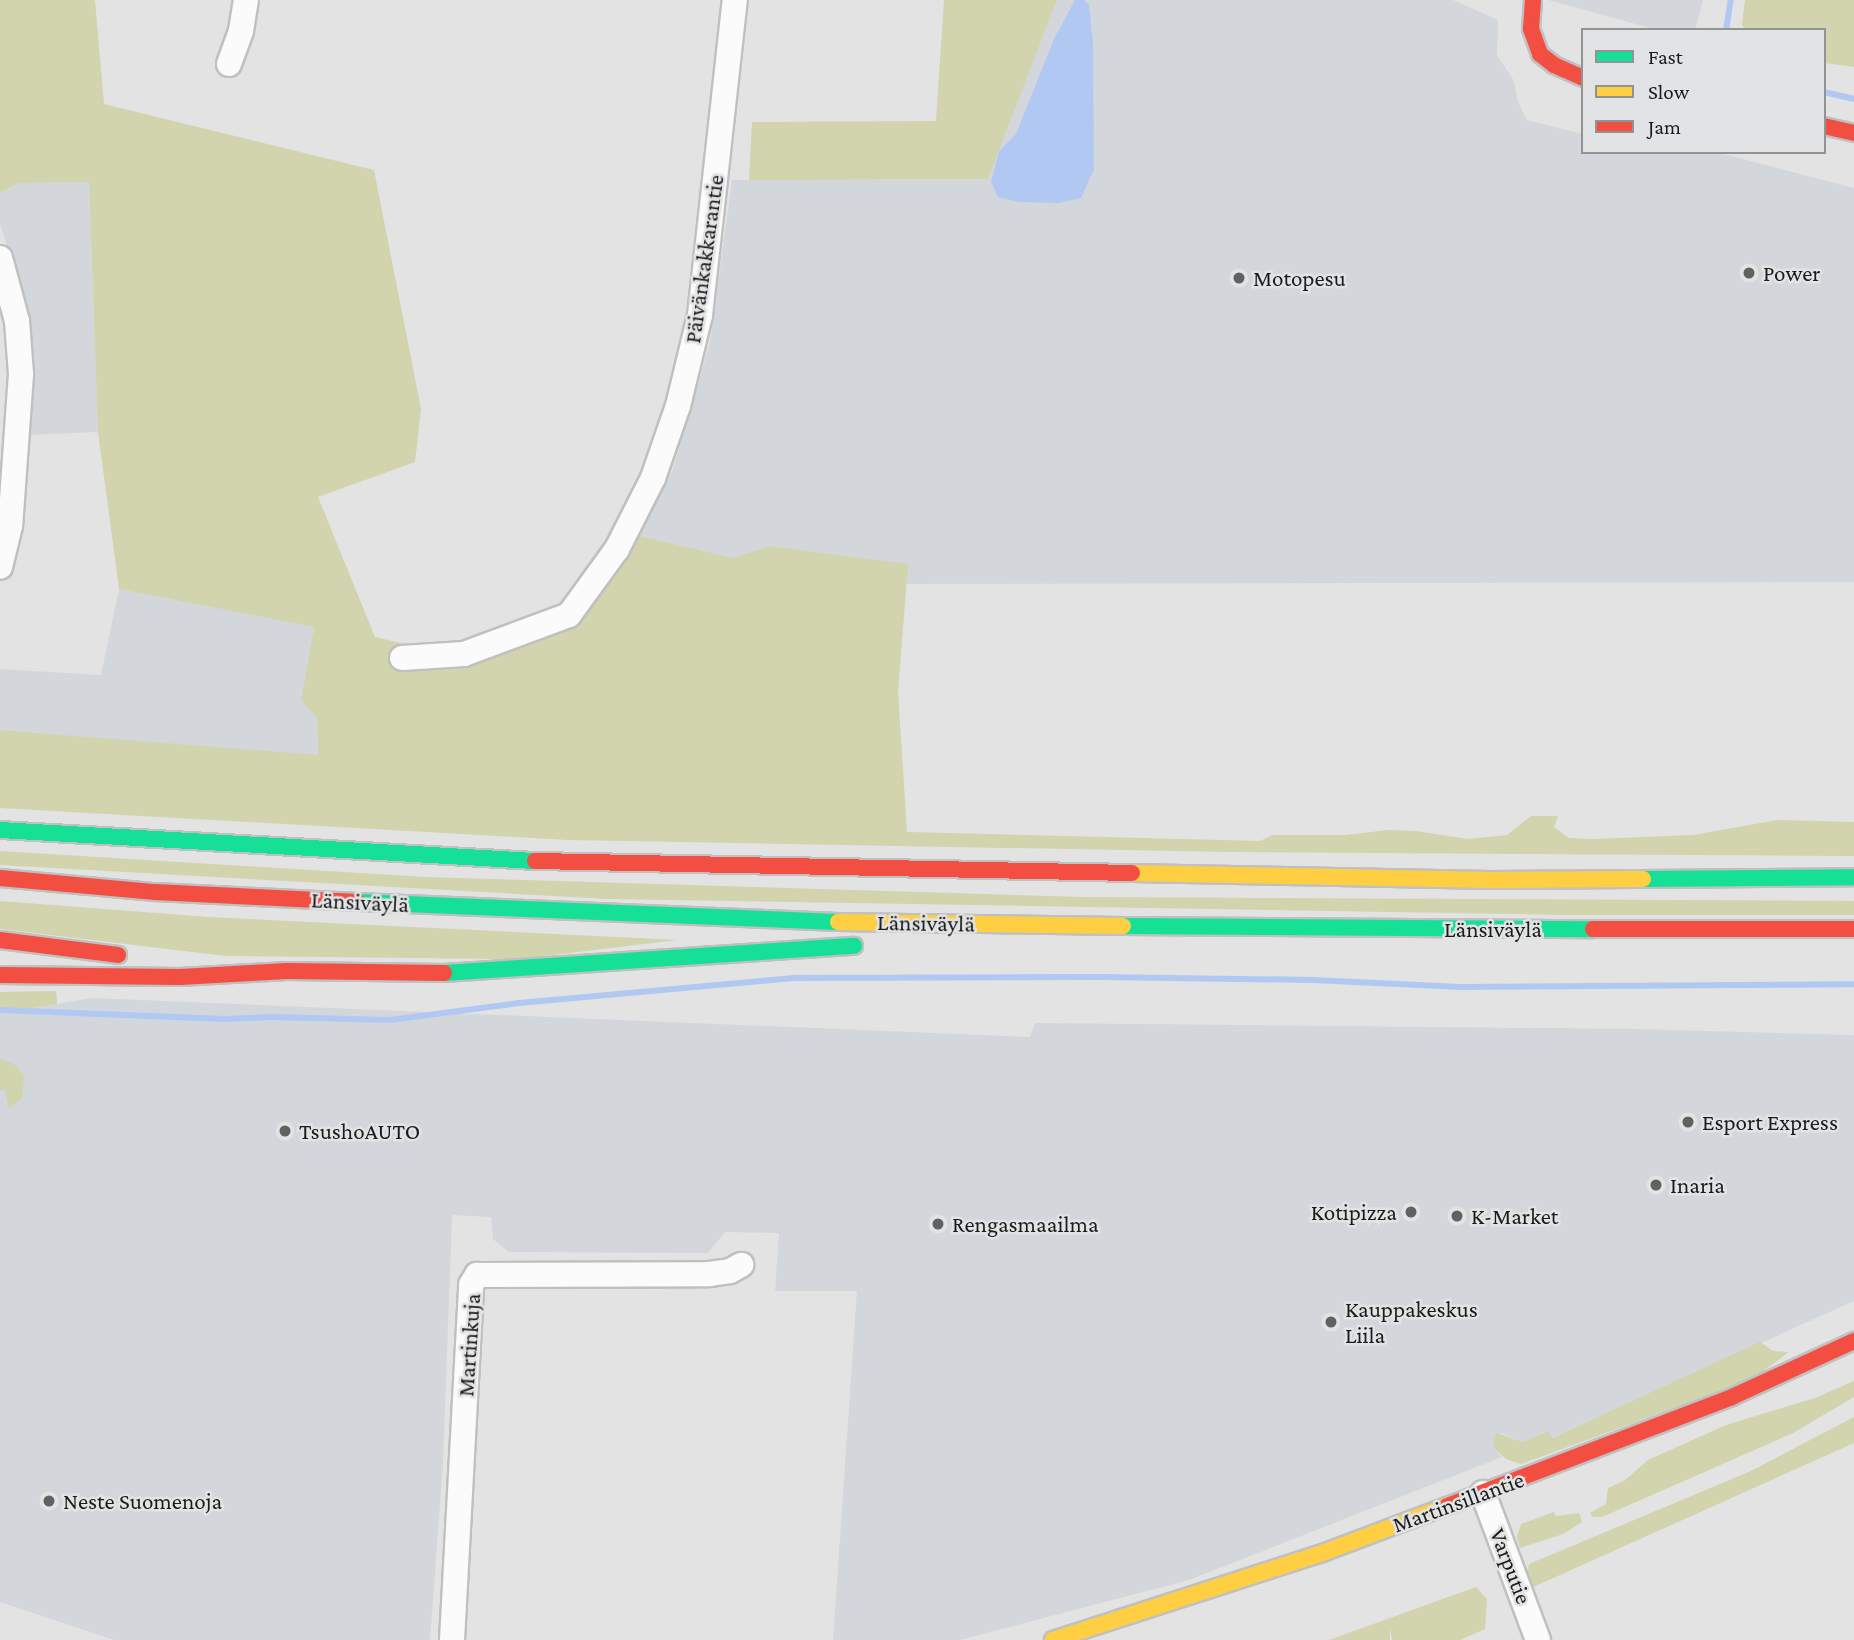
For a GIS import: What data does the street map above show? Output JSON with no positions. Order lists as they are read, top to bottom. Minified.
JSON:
{"streets":{"main road":["Länsiväylä","Martinsillantie"],"street":["Päivänkakkarantie","Martinkuja","Varputie"]},"crossings":[["Martinsillantie","Varputie"]],"places":["Power","Motopesu","Esport Express","TsushoAUTO","Inaria","Kotipizza","K-Market","Rengasmaailma","Kauppakeskus Liila","Neste Suomenoja"],"legend":["Fast","Slow","Jam"]}
